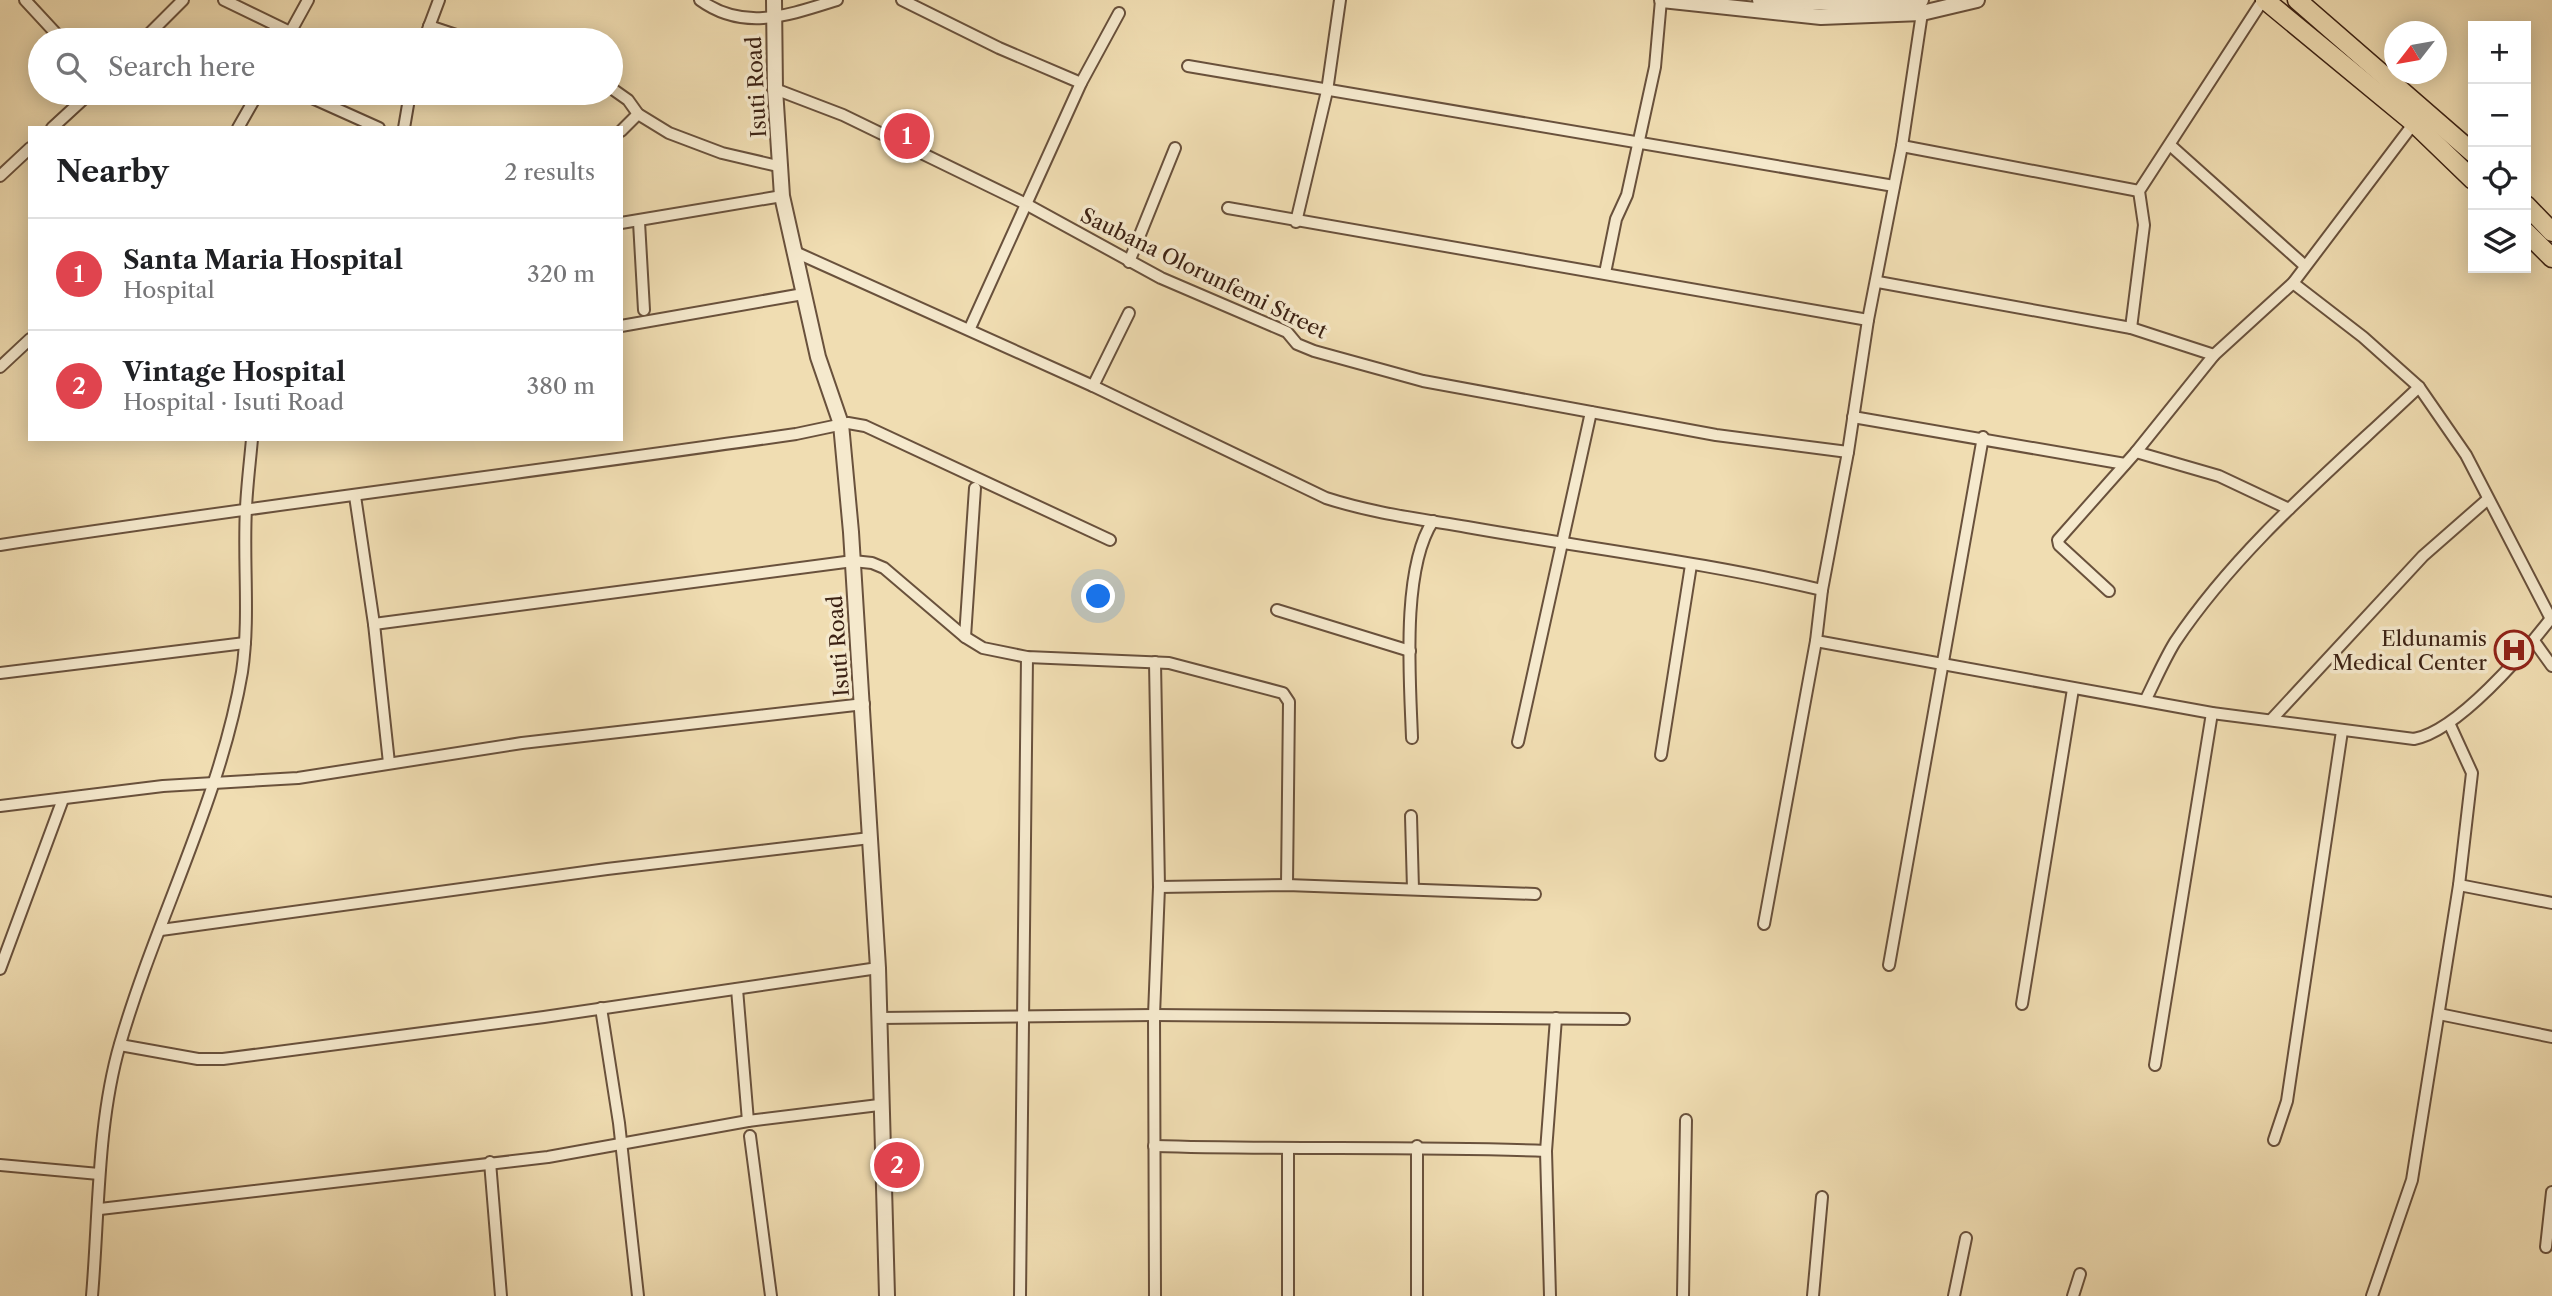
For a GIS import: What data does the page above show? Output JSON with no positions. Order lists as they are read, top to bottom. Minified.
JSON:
{"streets":{"street":["Isuti Road","Saubana Olorunfemi Street"]},"crossings":[["Isuti Road","Saubana Olorunfemi Street"]],"places":{"hospital":["Eldunamis Medical Center"]},"north":"bottom left","page":{"map_buttons":["+","−"],"search":"Search here","pins":["1","2"],"heading":["Nearby","2 results"],"list":[{"mark":"1","name":"Santa Maria Hospital","note":"Hospital","value":"320 m"},{"mark":"2","name":"Vintage Hospital","note":"Hospital · Isuti Road","value":"380 m"}]}}
